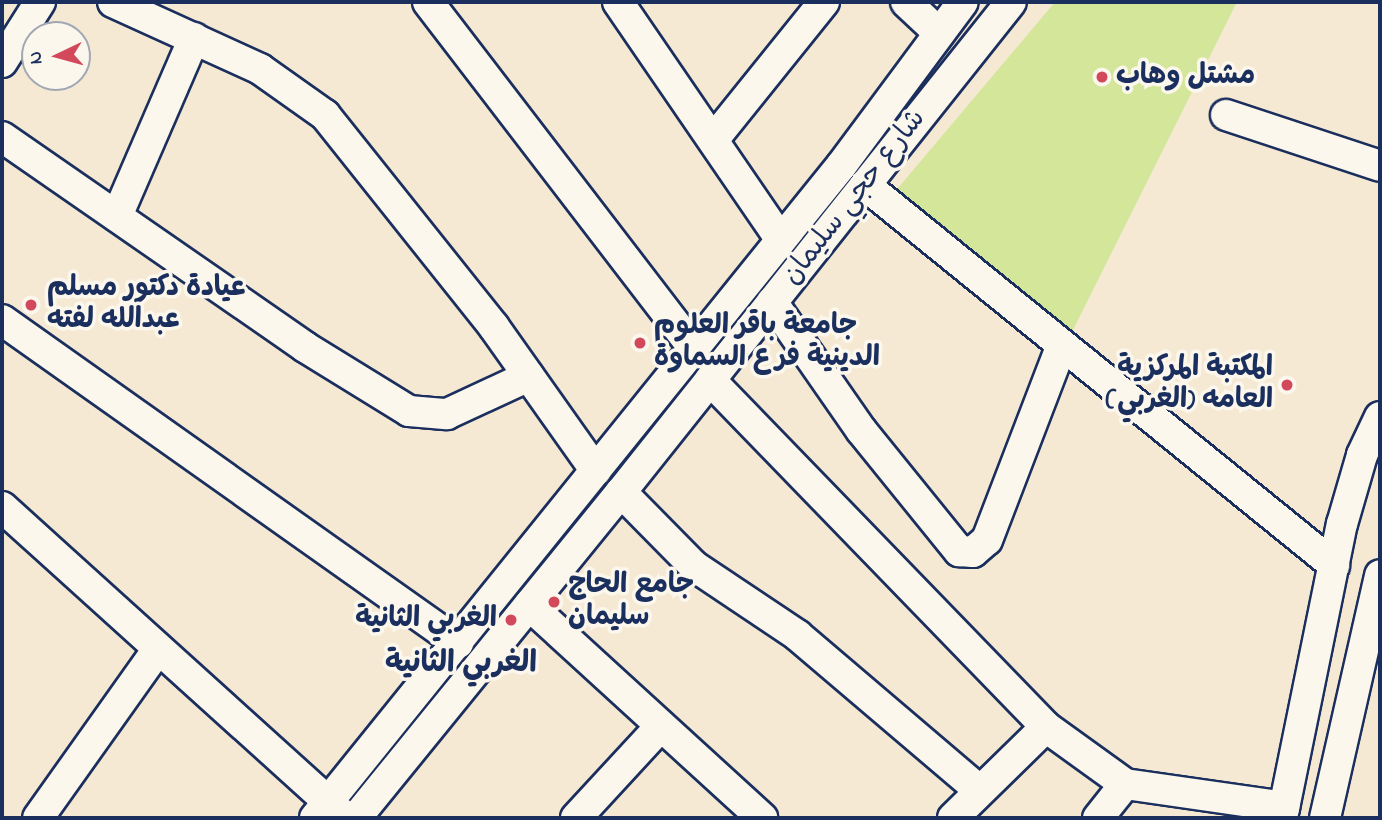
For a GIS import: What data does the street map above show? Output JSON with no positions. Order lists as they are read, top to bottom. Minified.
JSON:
{"streets":{"street":["شارع حجي سليمان"]},"districts":["الغربي الثانية"],"places":["مشتل وهاب","عيادة دكتور مسلم عبدالله لفته","جامعة باقر العلوم الدينية فرع السماوة","المكتبة المركزية العامه (الغربي)","جامع الحاج سليمان","الغربي الثانية"],"north":"left"}
